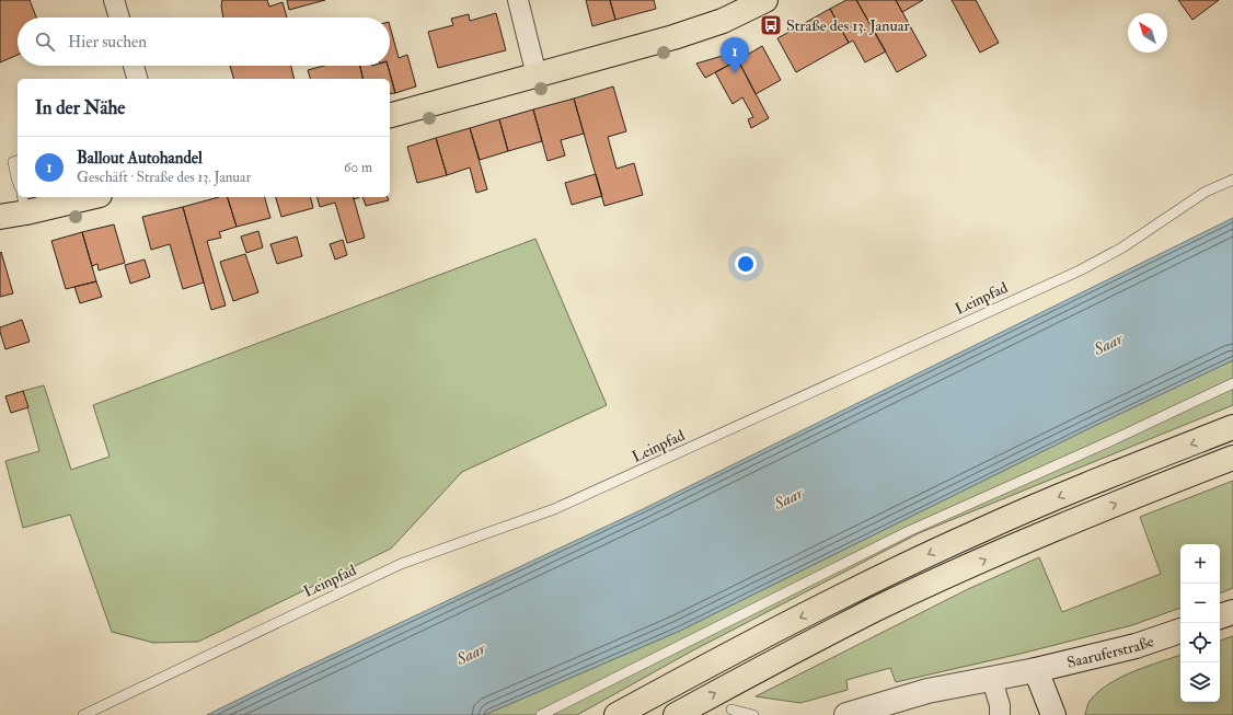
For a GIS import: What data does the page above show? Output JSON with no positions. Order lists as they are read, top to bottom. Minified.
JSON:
{"streets":{"main road":["Saaruferstraße"],"lane":["Leinpfad"]},"water":["Saar"],"places":{"bus stop":["Straße des 13. Januar"]},"north":"top left","page":{"search":"Hier suchen","pins":"1","heading":"In der Nähe","list":[{"mark":"1","name":"Ballout Autohandel","note":"Geschäft · Straße des 13. Januar","value":"60 m"}],"map_buttons":["+","−"]}}
